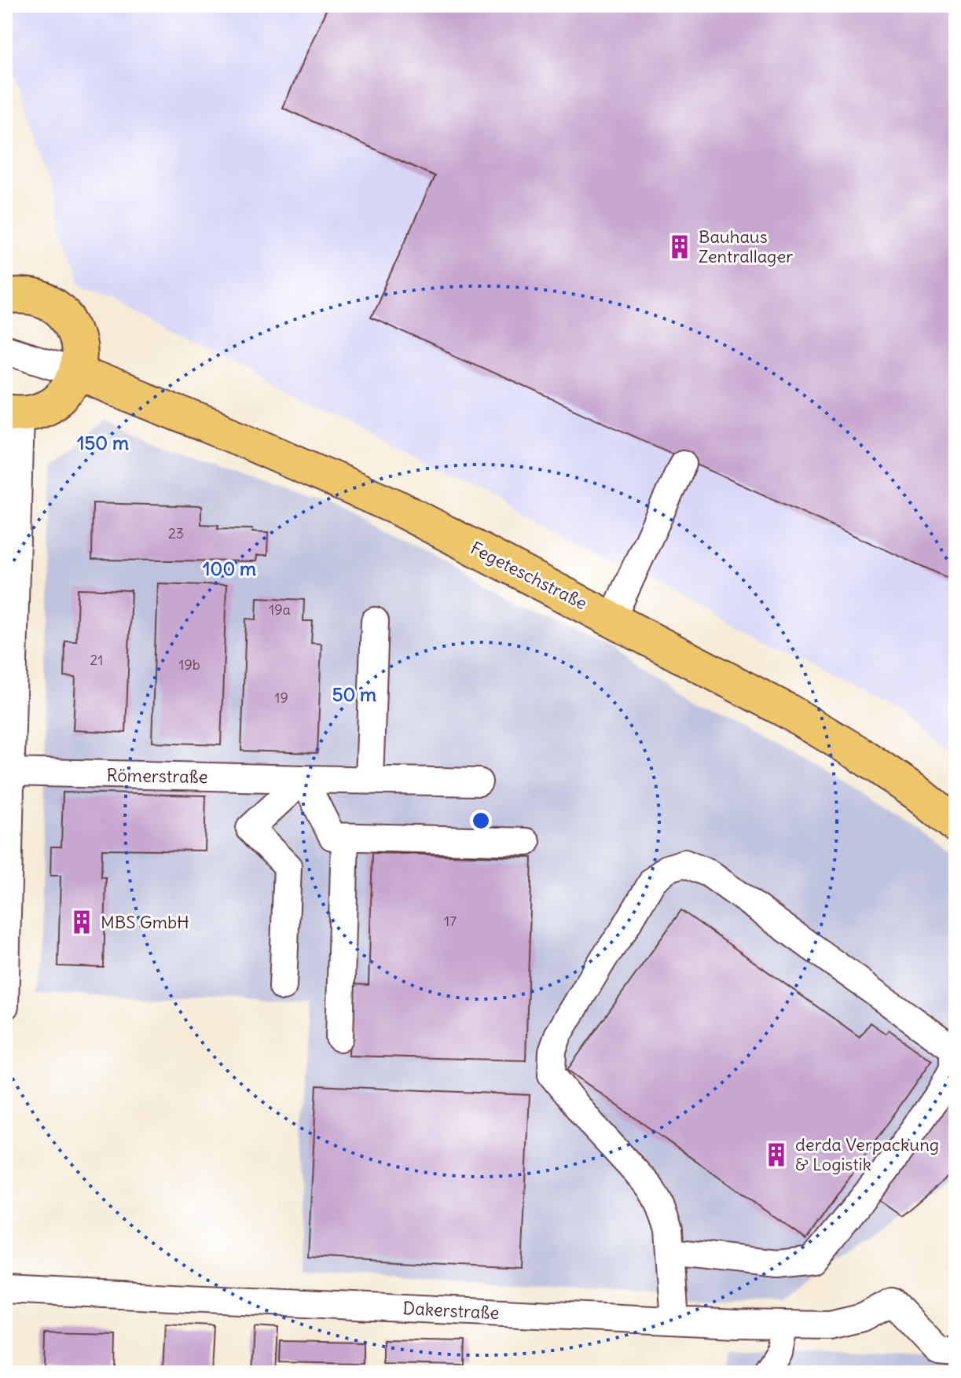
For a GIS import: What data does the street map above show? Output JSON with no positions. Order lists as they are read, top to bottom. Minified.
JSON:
{"streets":{"main road":["Fegeteschstraße"],"street":["Römerstraße","Dakerstraße"]},"places":{"building":["Bauhaus Zentrallager","MBS GmbH","derda Verpackung & Logistik"]},"house_numbers":["23","19a","21","19b","19","17"],"rings":["150 m","100 m","50 m"]}
